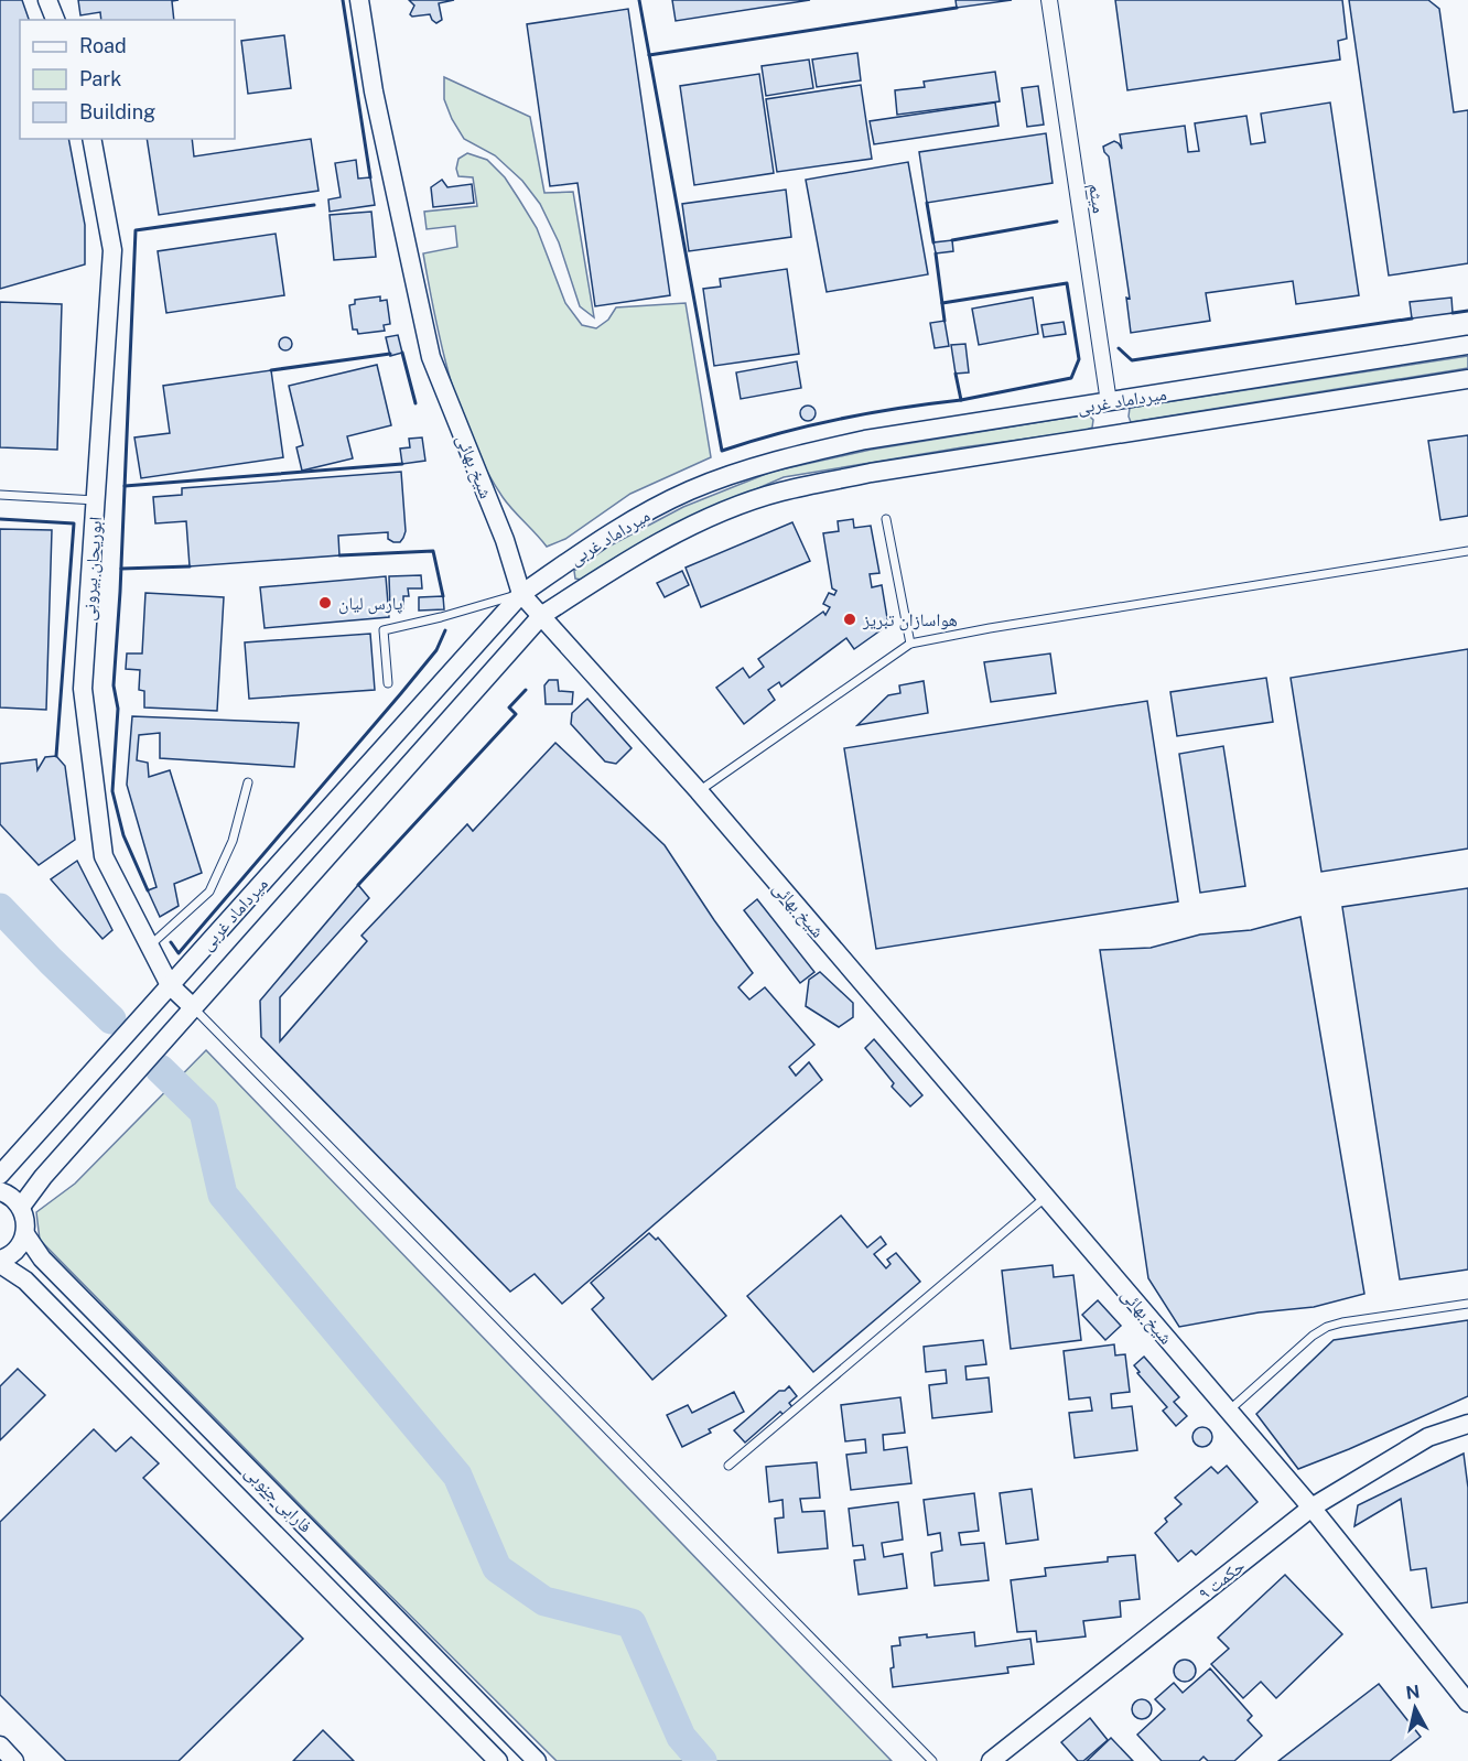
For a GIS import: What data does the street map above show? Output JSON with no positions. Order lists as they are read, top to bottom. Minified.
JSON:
{"streets":{"street":["میثم","میرداماد غربی","شیخ بهائی","ابوریحان بیرونی","فارابی جنوبی","حکمت ۹"]},"crossings":[["میثم","میرداماد غربی"],["میرداماد غربی","شیخ بهائی"],["میرداماد غربی","ابوریحان بیرونی"],["شیخ بهائی","حکمت ۹"]],"places":["پارس لیان","هواسازان تبریز"],"legend":["Road","Park","Building"],"north":"top"}
